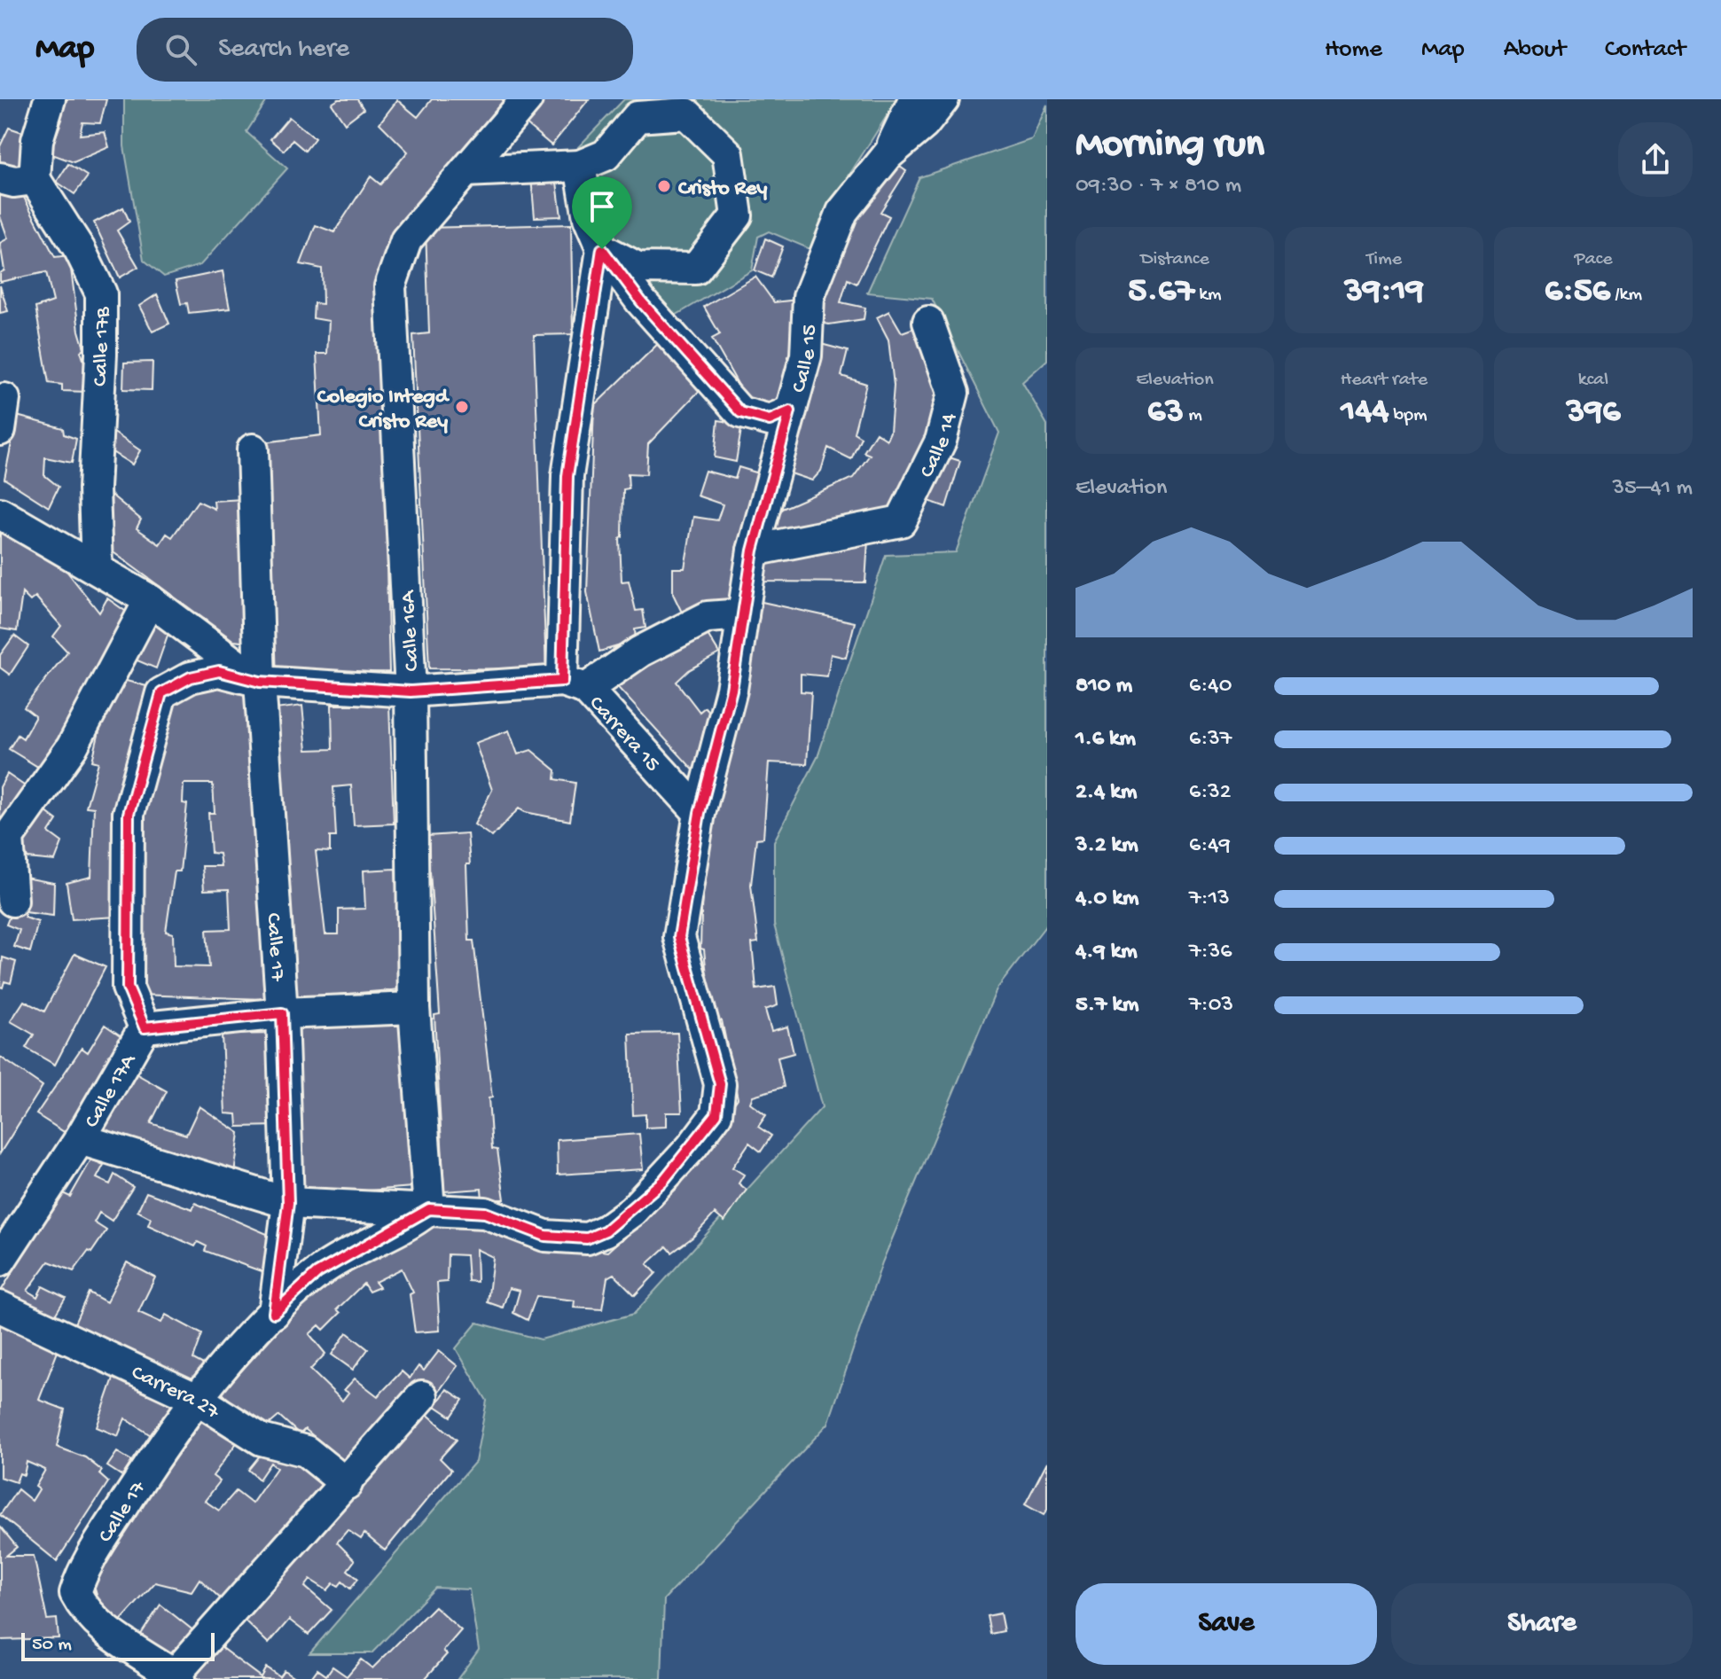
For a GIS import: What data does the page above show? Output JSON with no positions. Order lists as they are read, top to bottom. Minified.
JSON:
{"streets":{"street":["Calle 17B","Calle 15","Calle 14","Calle 16A","Carrera 15","Calle 17","Calle 17A","Carrera 27"]},"crossings":[["Calle 15","Calle 14"],["Calle 15","Calle 16A"],["Calle 15","Carrera 15"],["Calle 15","Calle 17"],["Calle 15","Calle 17A"],["Calle 17","Carrera 27"]],"places":["Cristo Rey","Colegio Integd Cristo Rey"],"scale_bar":"50 m","page":{"header":"Map","search":"Search here","nav":["Home","Map","About","Contact"],"heading":["Morning run","09:30 · 7 × 810 m"],"stats":[["Distance","5.67 km"],["Time","39:19"],["Pace","6:56 /km"],["Elevation","63 m"],["Heart rate","144 bpm"],["kcal","396"]],"chart":["Elevation","35–41 m"],"list":[{"name":"810 m","note":"6:40"},{"name":"1.6 km","note":"6:37"},{"name":"2.4 km","note":"6:32"},{"name":"3.2 km","note":"6:49"},{"name":"4.0 km","note":"7:13"},{"name":"4.9 km","note":"7:36"},{"name":"5.7 km","note":"7:03"}],"buttons":["Save","Share"],"scale":"50 m"}}
